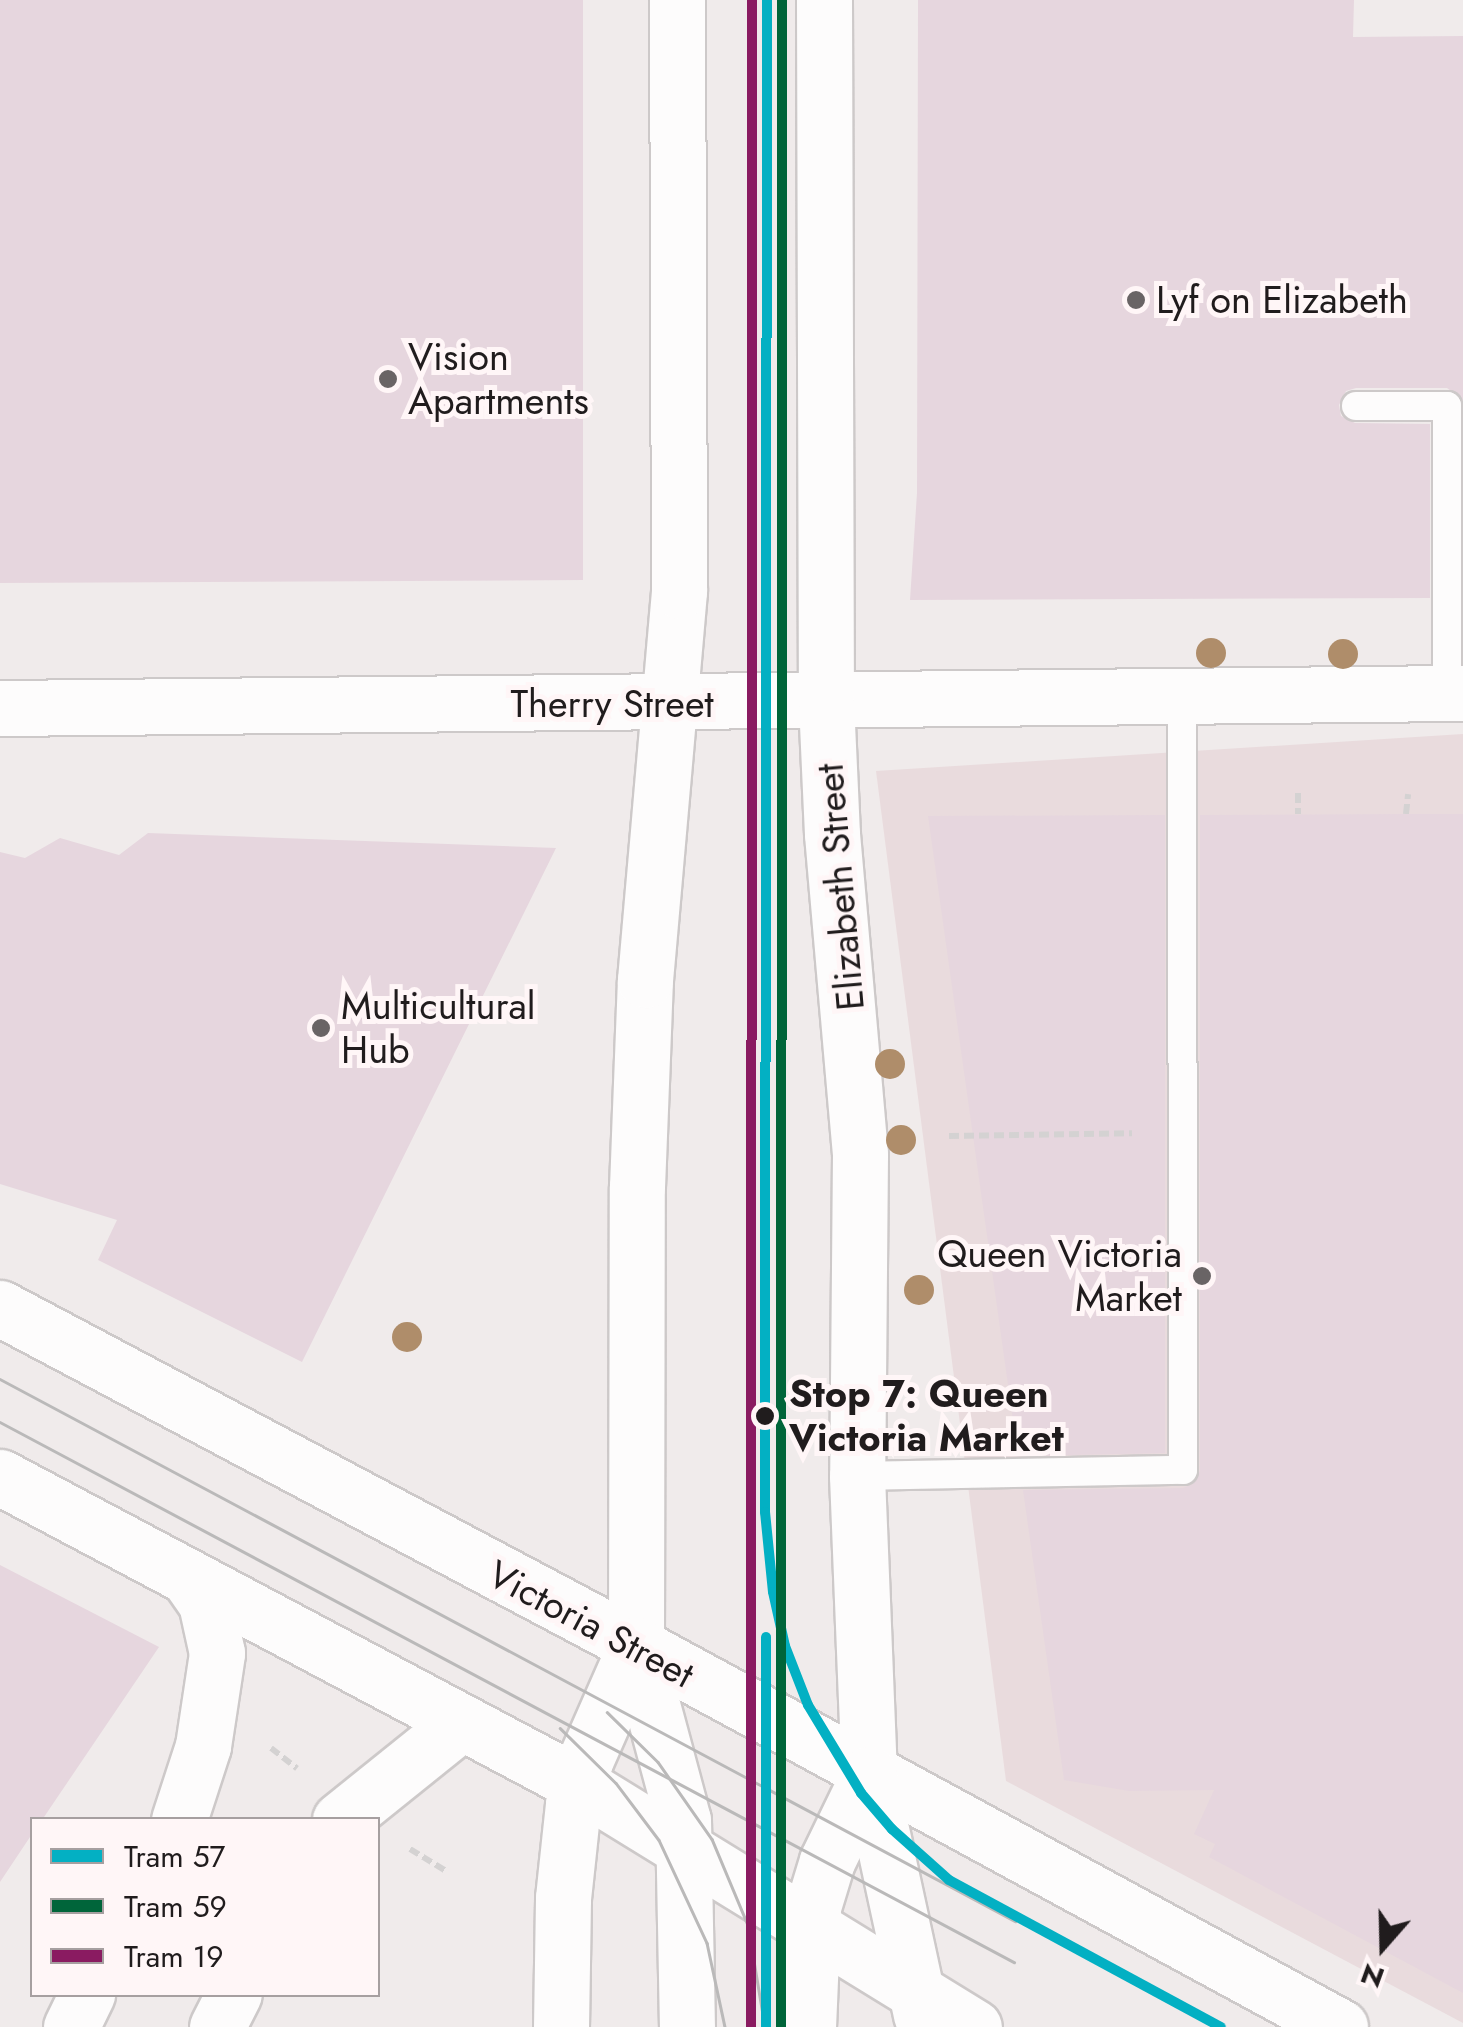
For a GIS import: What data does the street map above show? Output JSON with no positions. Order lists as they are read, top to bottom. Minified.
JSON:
{"streets":{"street":["Therry Street","Elizabeth Street","Victoria Street"]},"crossings":[["Therry Street","Elizabeth Street"],["Elizabeth Street","Victoria Street"]],"places":["Lyf on Elizabeth","Vision Apartments","Multicultural Hub","Queen Victoria Market","Stop 7: Queen Victoria Market"],"lines":["tram line 57","tram line 59","tram line 19"],"legend":["Tram 57","Tram 59","Tram 19"],"north":"bottom"}
